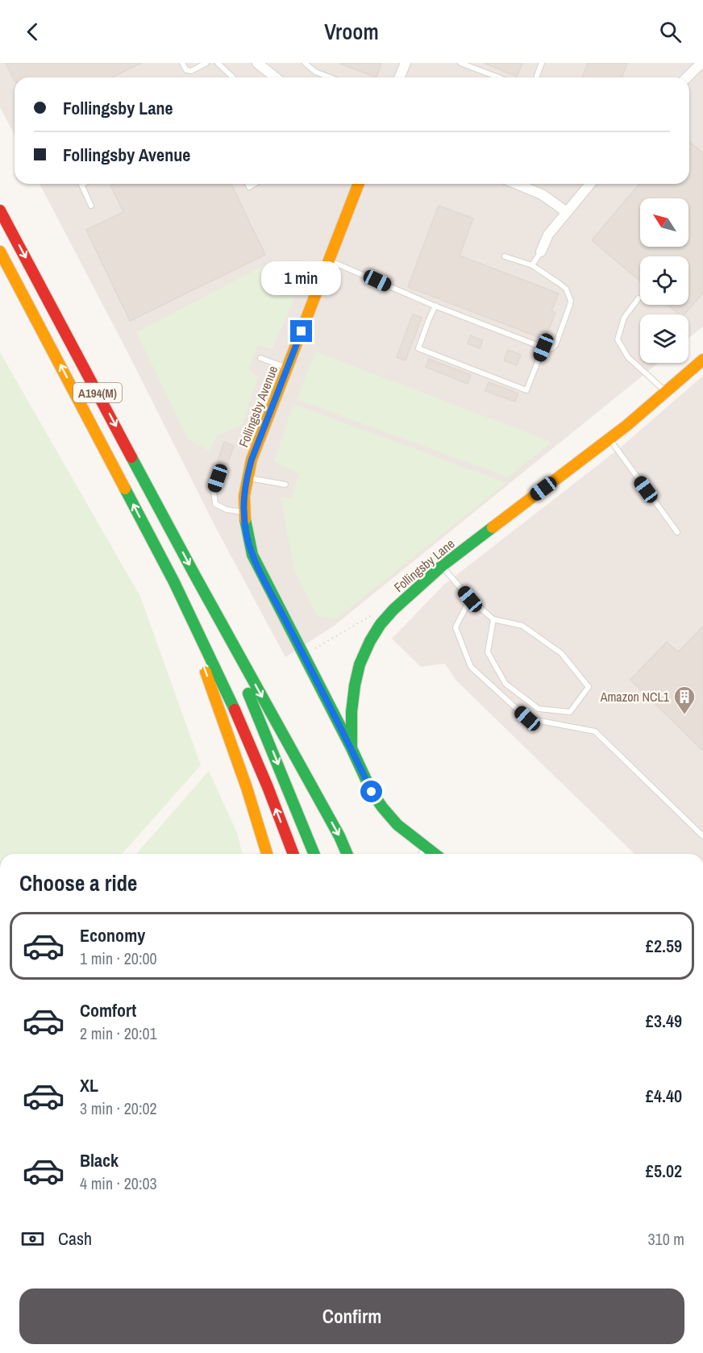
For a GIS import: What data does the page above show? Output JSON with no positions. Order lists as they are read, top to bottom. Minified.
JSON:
{"streets":{"main road":["A194(M)","Follingsby Avenue","Follingsby Lane"]},"crossings":[["Follingsby Avenue","Follingsby Lane"]],"places":{"building":["Amazon NCL1"]},"north":"top left","page":{"header":"Vroom","banner":["Follingsby Lane","Follingsby Avenue"],"bubble":"1 min","heading":"Choose a ride","list":[{"name":"Economy","note":"1 min · 20:00","value":"£2.59"},{"name":"Comfort","note":"2 min · 20:01","value":"£3.49"},{"name":"XL","note":"3 min · 20:02","value":"£4.40"},{"name":"Black","note":"4 min · 20:03","value":"£5.02"}],"pay":["Cash","310 m"],"buttons":"Confirm"}}
